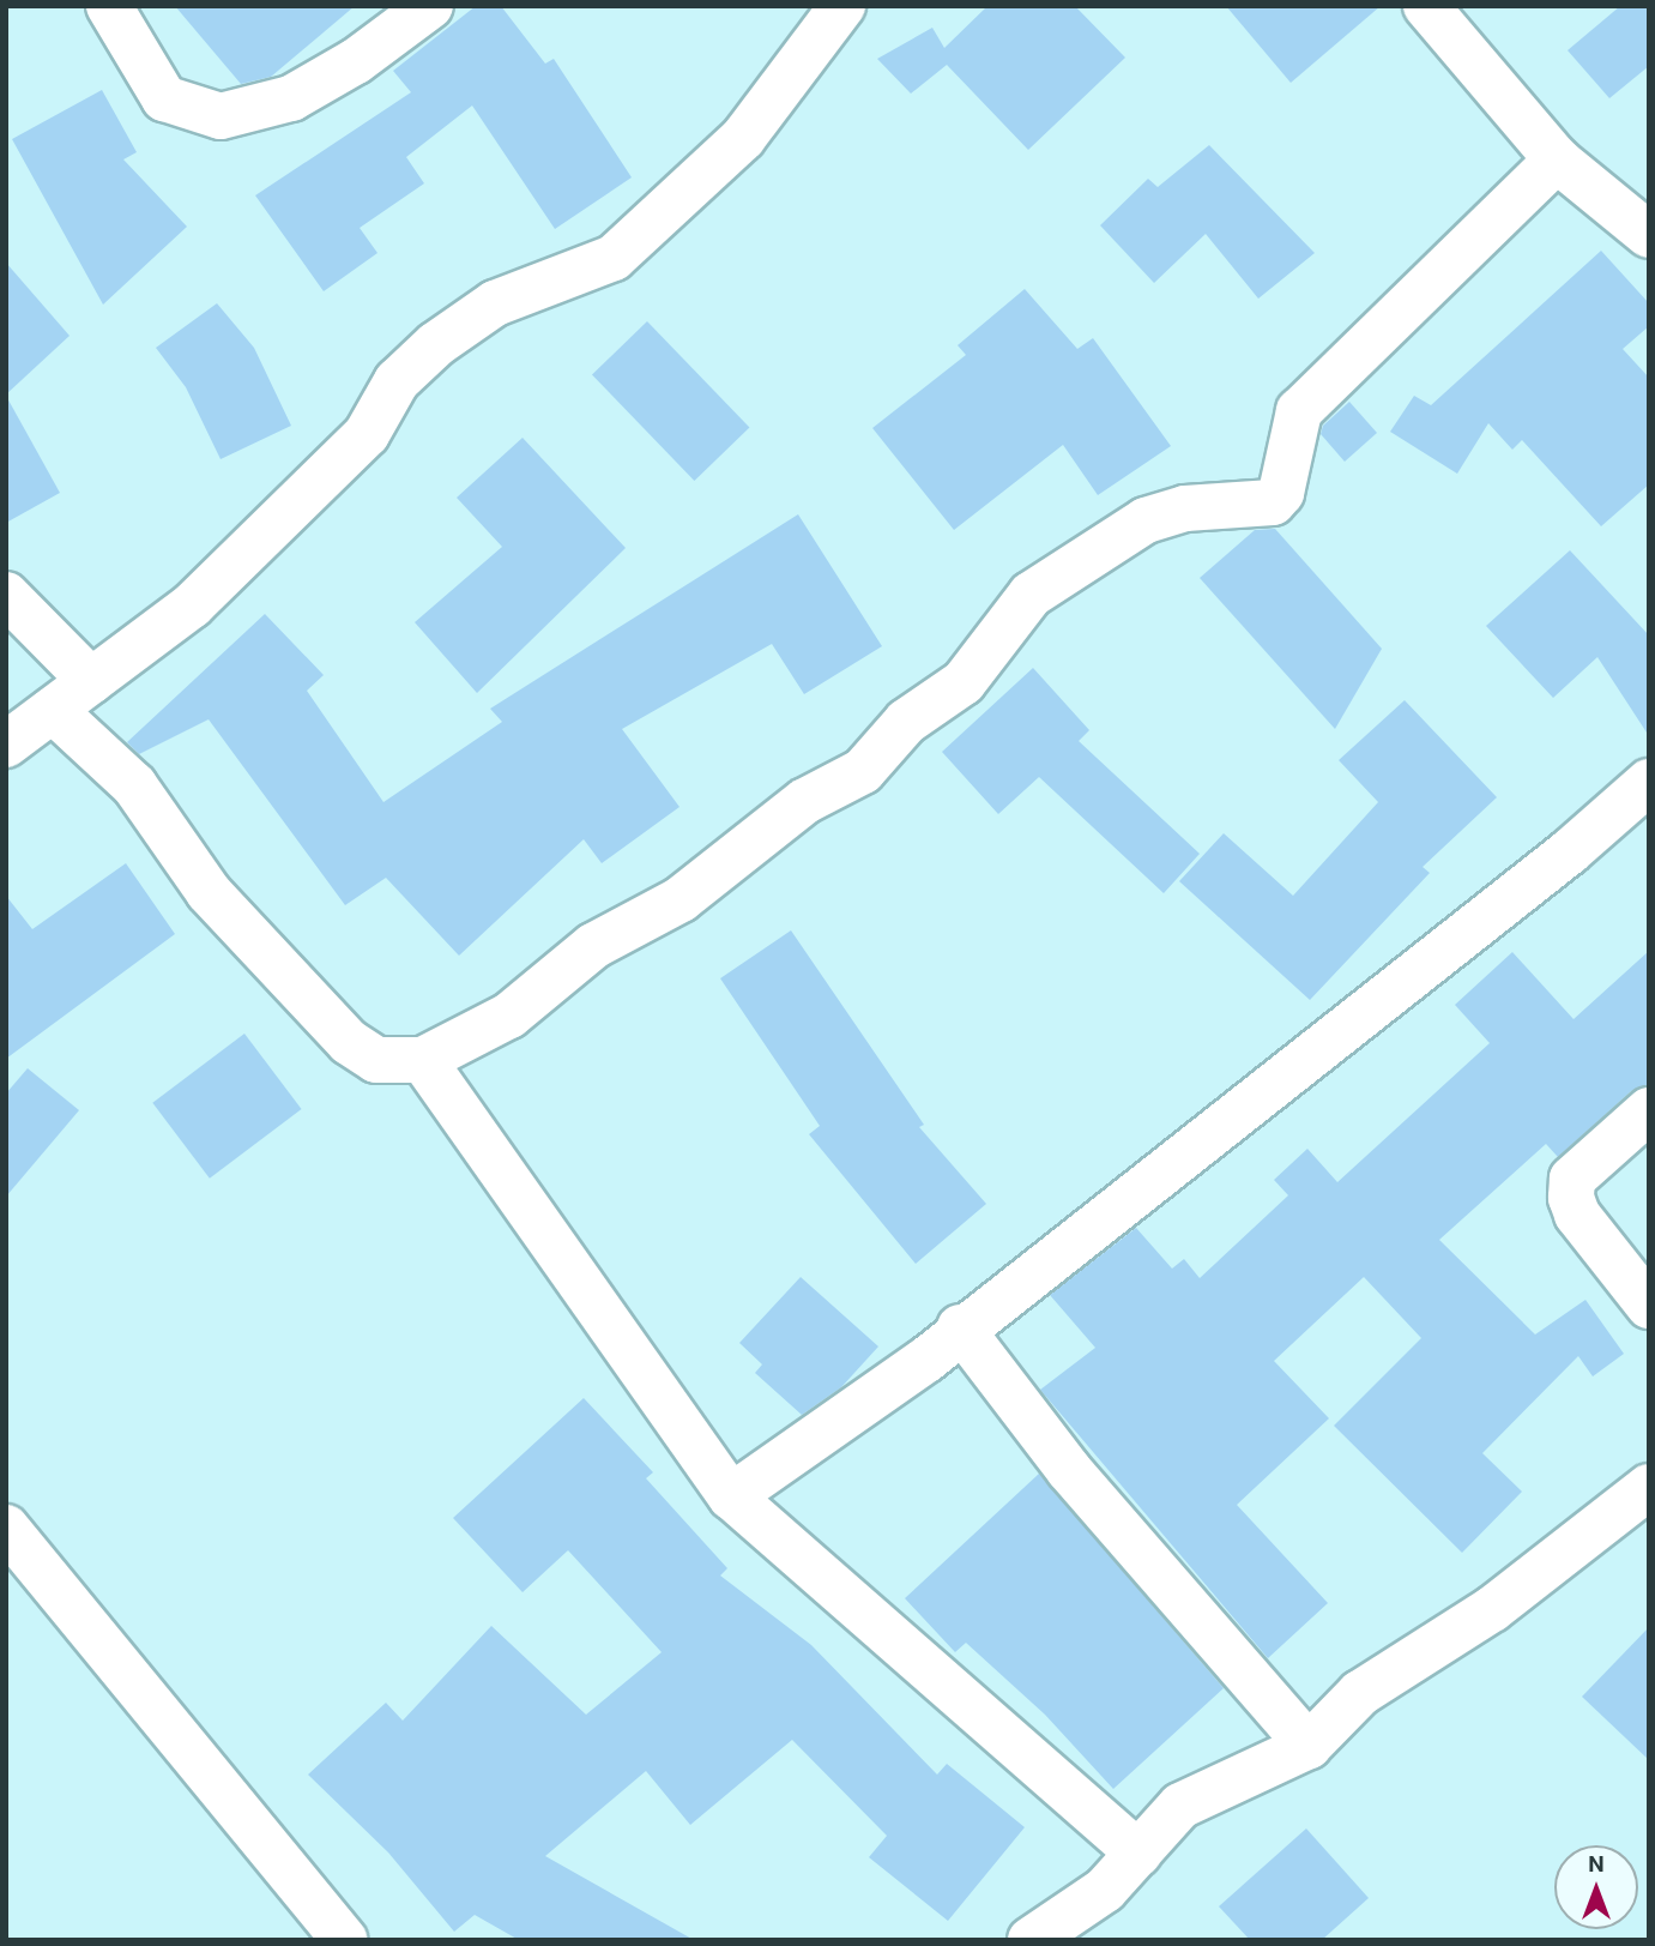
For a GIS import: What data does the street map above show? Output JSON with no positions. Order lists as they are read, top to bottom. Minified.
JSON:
{"north":"top"}
